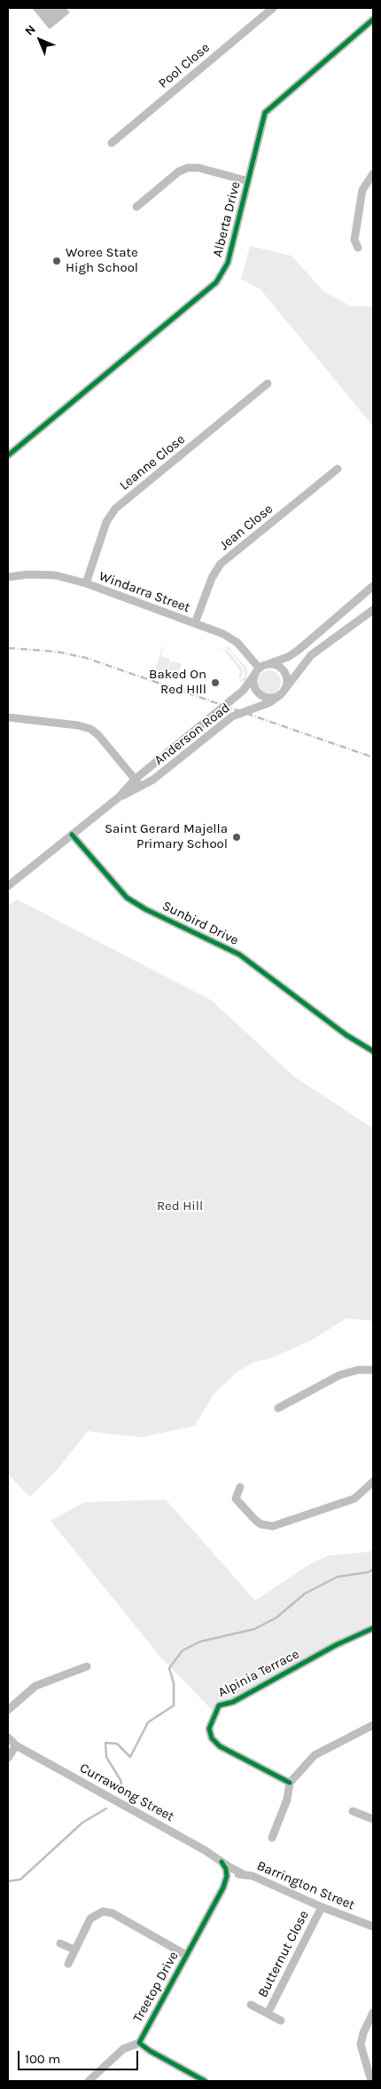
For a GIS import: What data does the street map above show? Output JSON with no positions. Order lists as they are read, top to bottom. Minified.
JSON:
{"streets":{"street":["Pool Close","Alberta Drive","Leanne Close","Jean Close","Windarra Street","Anderson Road","Sunbird Drive","Alpinia Terrace","Currawong Street","Barrington Street","Butternut Close","Treetop Drive"]},"crossings":[["Leanne Close","Windarra Street"],["Jean Close","Windarra Street"],["Windarra Street","Anderson Road"],["Anderson Road","Sunbird Drive"],["Currawong Street","Barrington Street"],["Barrington Street","Butternut Close"],["Barrington Street","Treetop Drive"]],"parks":["Red Hill"],"places":["Woree State High School","Baked On Red HIll","Saint Gerard Majella Primary School"],"scale_bar":"100 m","north":"top left"}
